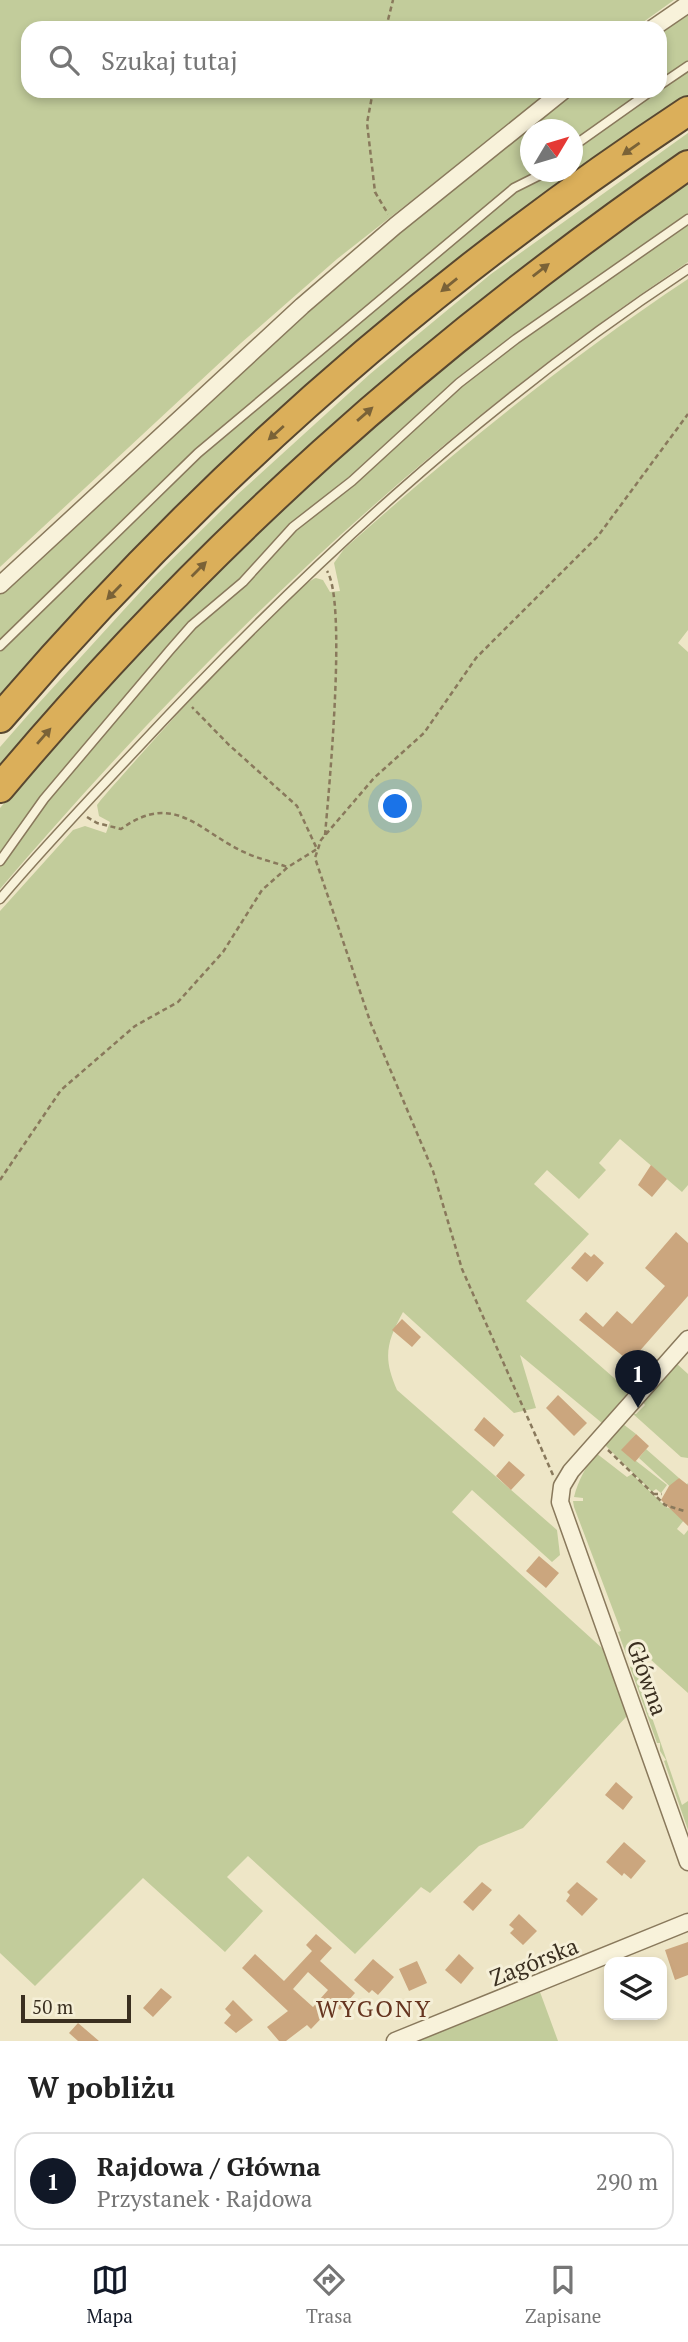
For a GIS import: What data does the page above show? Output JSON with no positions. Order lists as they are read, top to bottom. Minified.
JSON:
{"streets":{"street":["Główna","Zagórska"]},"districts":["WYGONY"],"scale_bar":"50 m","north":"top right","page":{"search":"Szukaj tutaj","pins":"1","scale":"50 m","heading":"W pobliżu","list":[{"mark":"1","name":"Rajdowa / Główna","note":"Przystanek · Rajdowa","value":"290 m"}],"nav":["Mapa","Trasa","Zapisane"]}}
